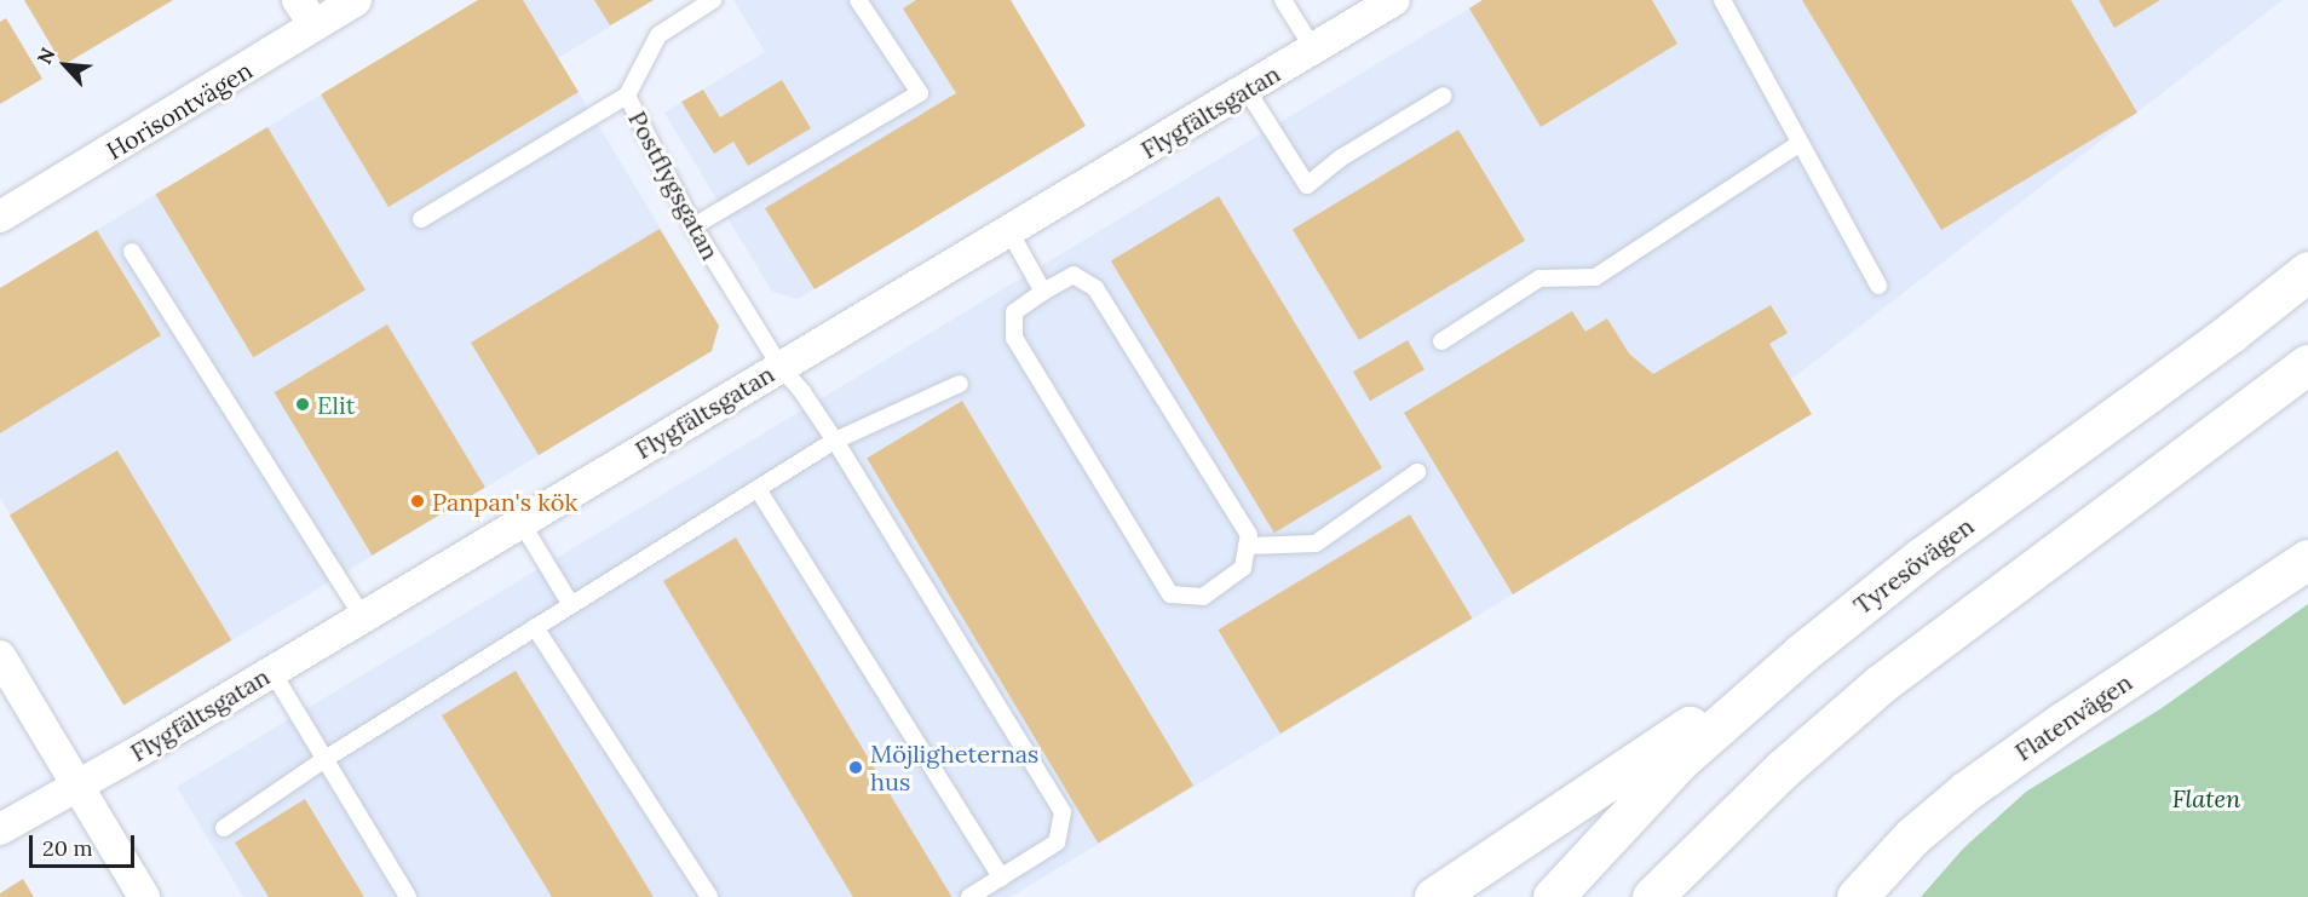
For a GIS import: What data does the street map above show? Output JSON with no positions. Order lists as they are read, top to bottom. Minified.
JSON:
{"streets":{"main road":["Tyresövägen","Flatenvägen"],"street":["Horisontvägen","Flygfältsgatan"],"lane":["Postflygsgatan"]},"crossings":[["Flygfältsgatan","Postflygsgatan"]],"parks":["Flaten"],"places":["Elit","Panpan's kök","Möjligheternas hus"],"scale_bar":"20 m","north":"top left"}
